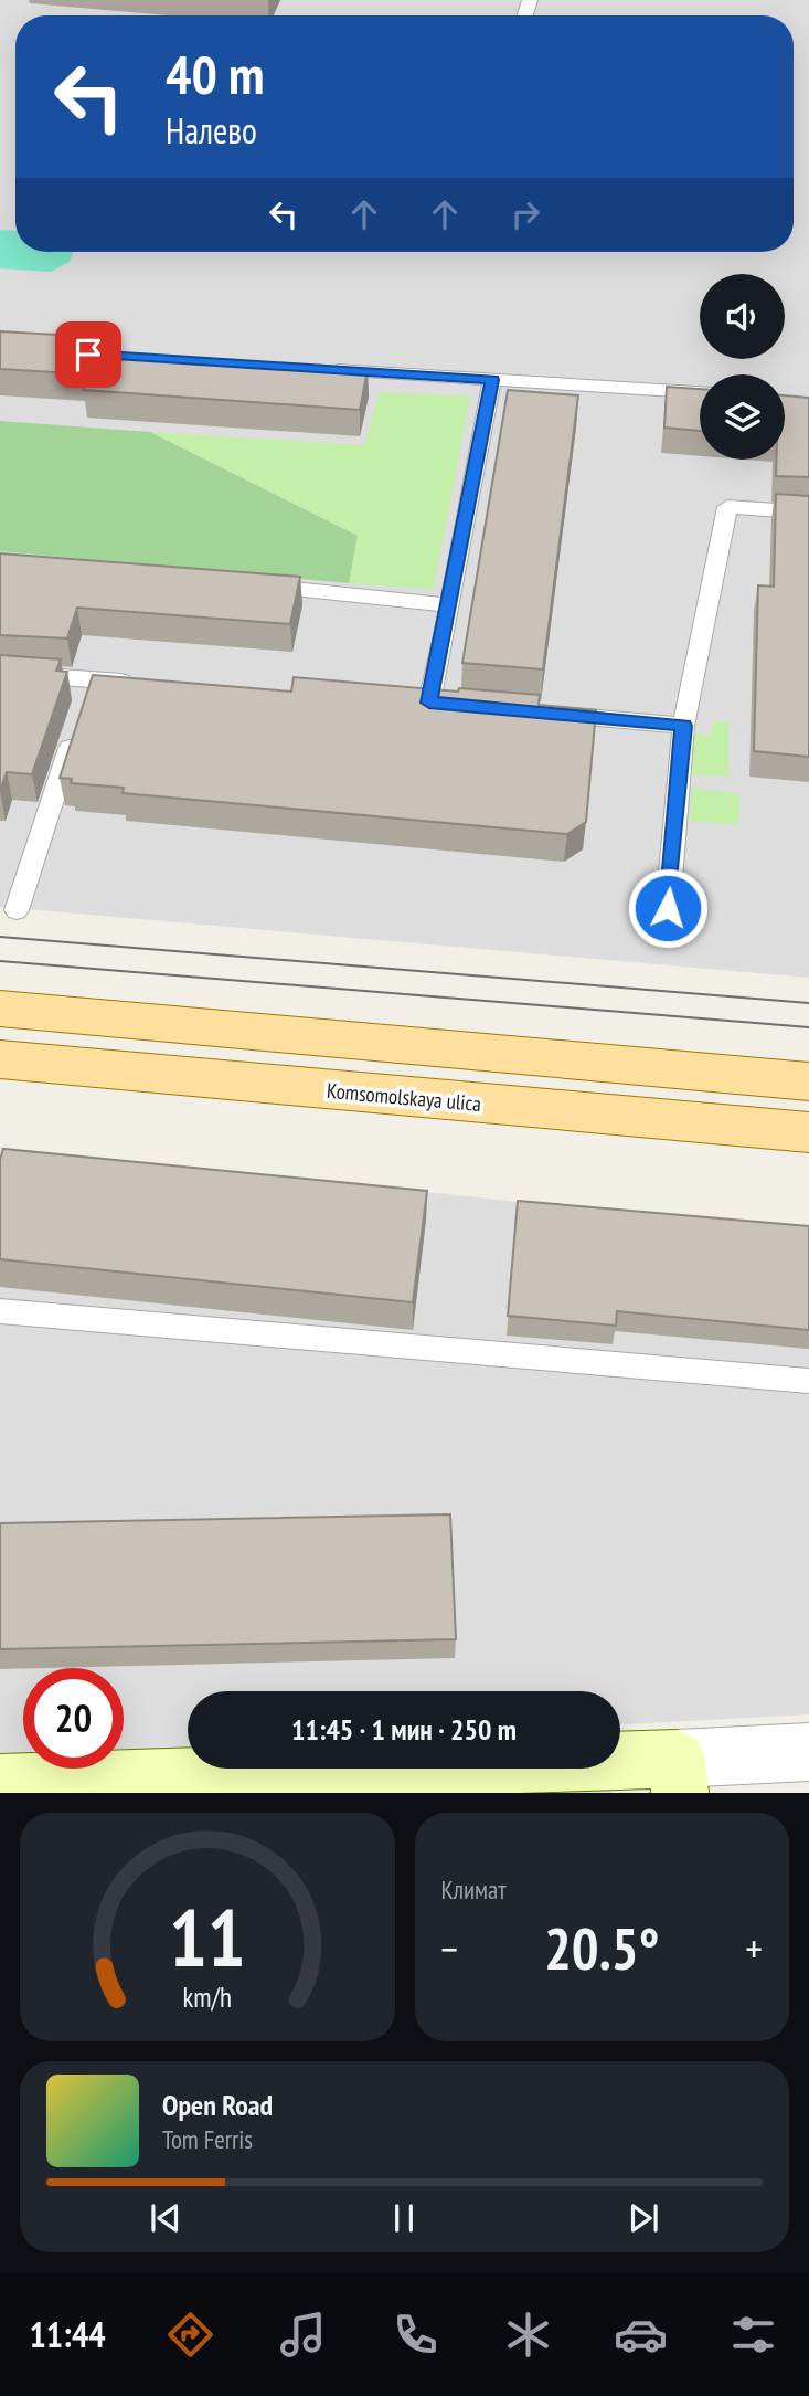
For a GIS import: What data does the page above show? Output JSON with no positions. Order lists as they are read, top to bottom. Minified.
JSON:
{"streets":{"main road":["Komsomolskaya ulica"]},"page":{"turn":["40 m","Налево"],"limit":"20","trip":"11:45 · 1 мин · 250 m","tile":"Климат","heat":["−","20.5°","+"],"song":["Open Road","Tom Ferris"],"tabs":"11:44","gauge":["11","km/h"]}}
